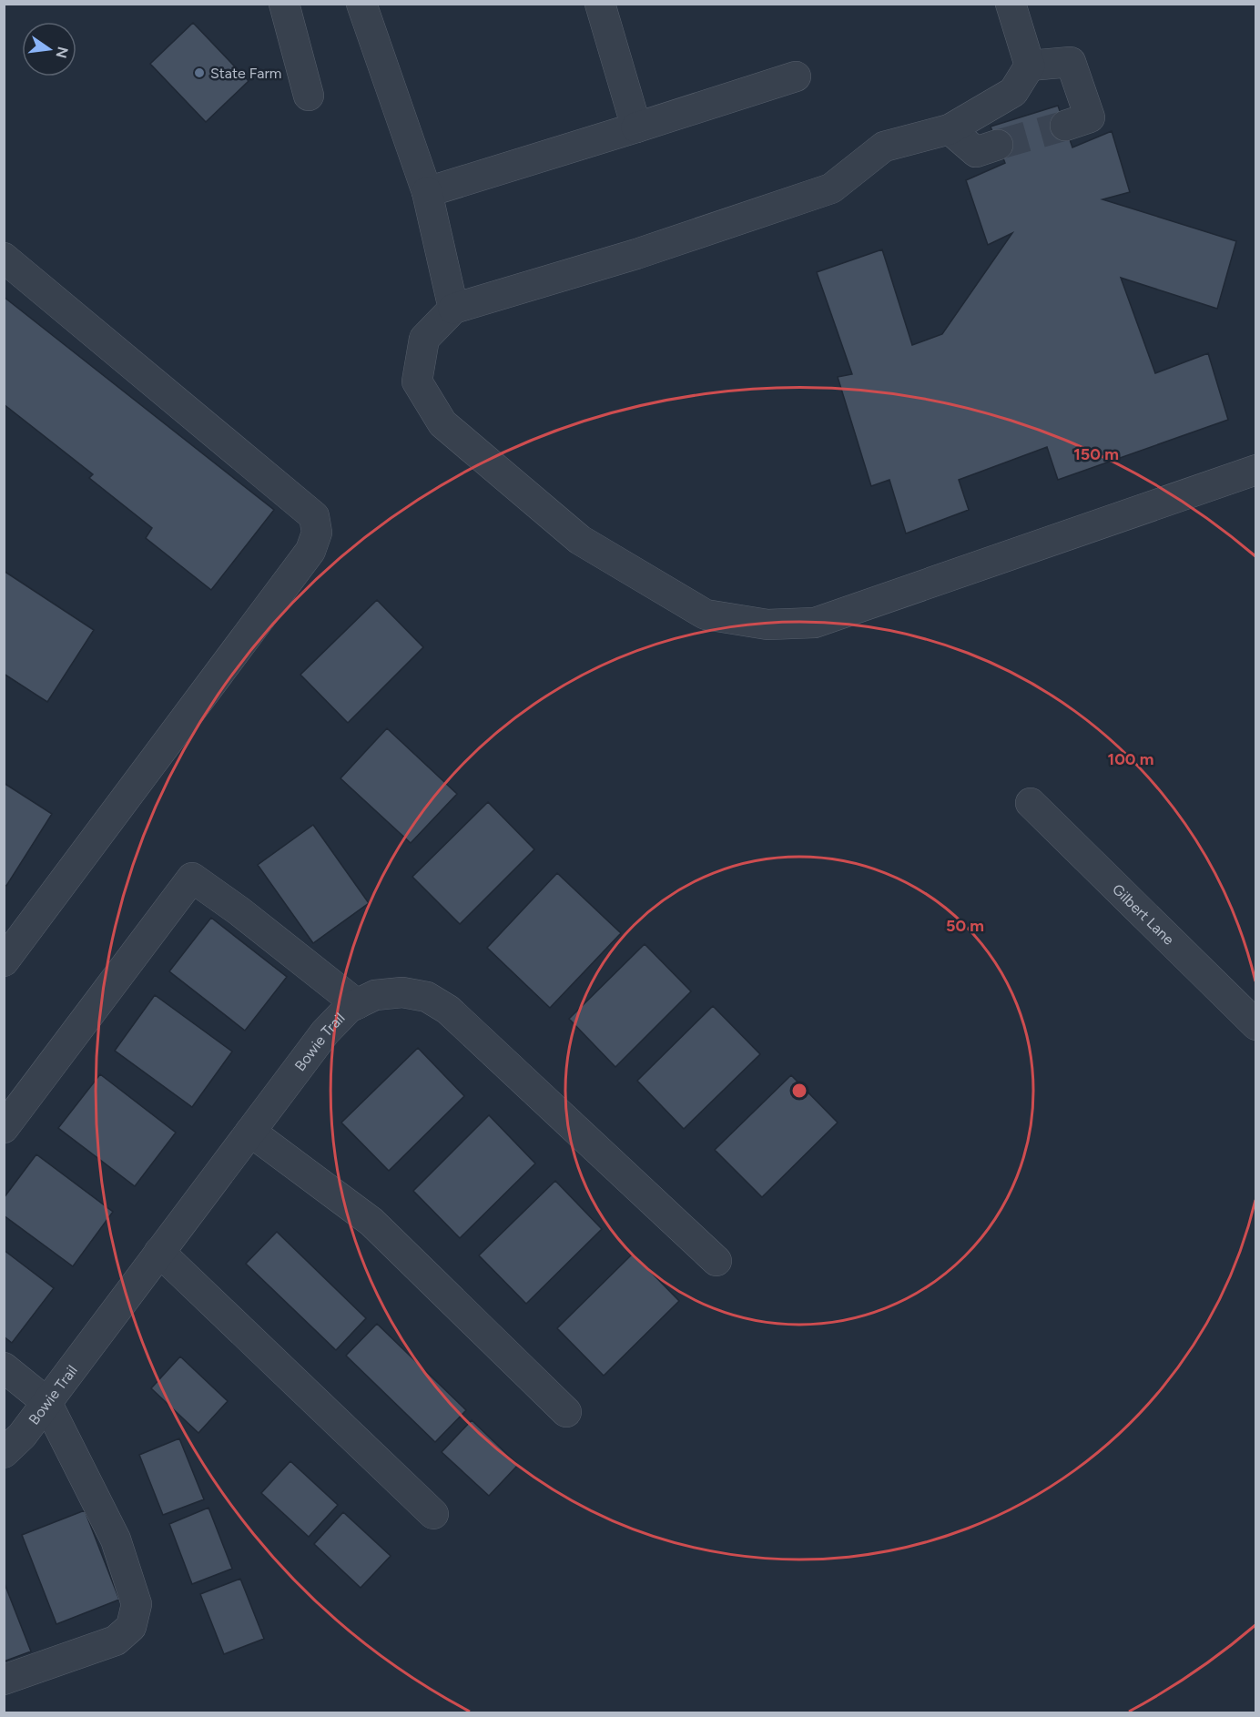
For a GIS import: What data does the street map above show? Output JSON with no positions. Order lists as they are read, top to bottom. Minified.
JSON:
{"streets":{"street":["Gilbert Lane","Bowie Trail"]},"places":["State Farm"],"north":"right","rings":["150 m","100 m","50 m"]}
